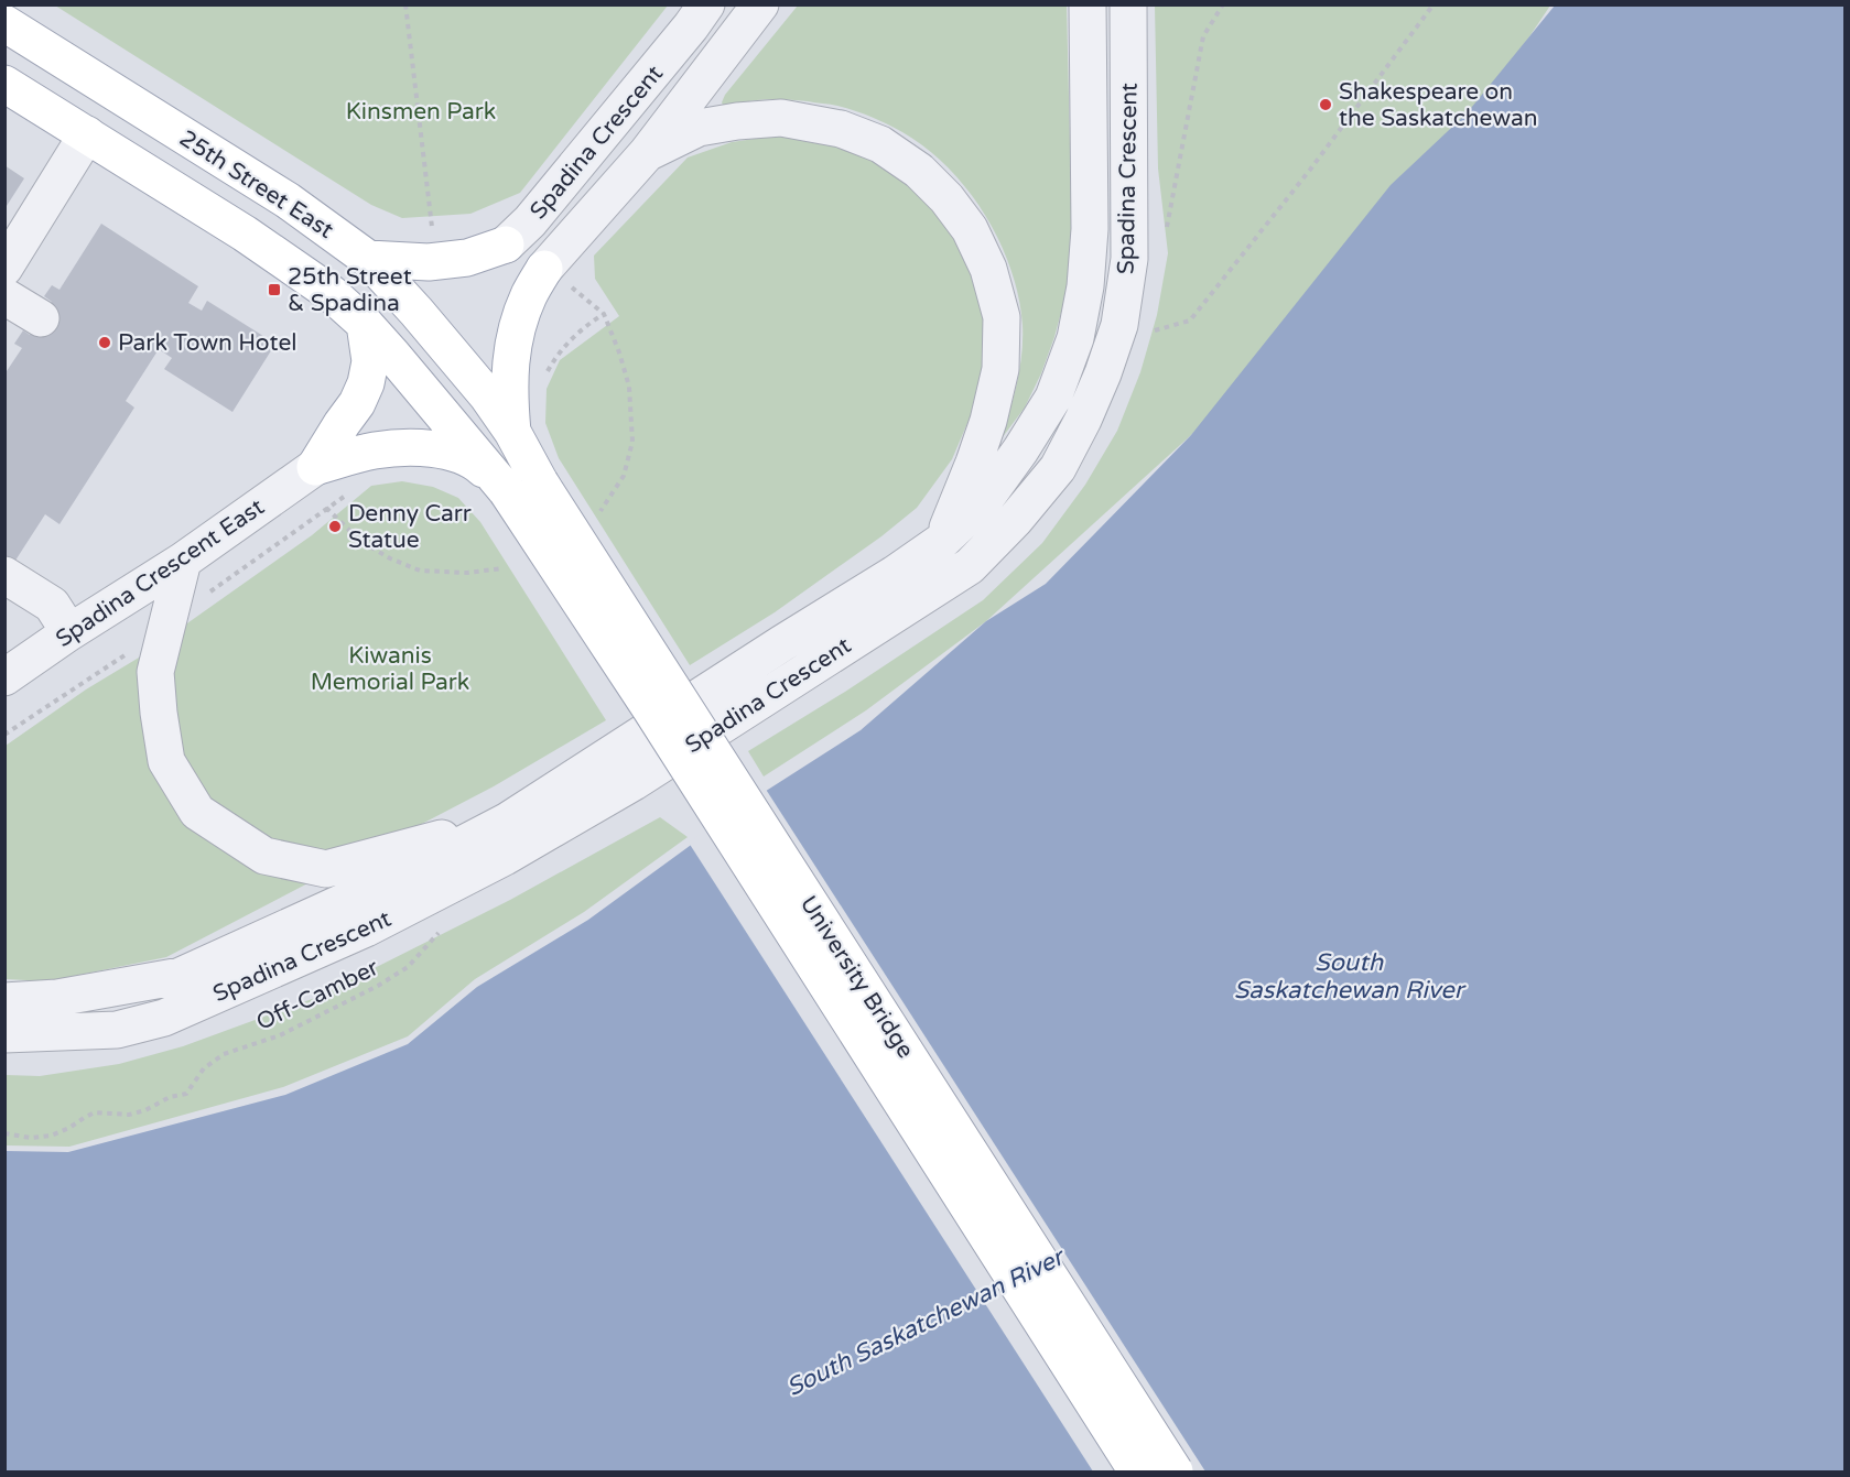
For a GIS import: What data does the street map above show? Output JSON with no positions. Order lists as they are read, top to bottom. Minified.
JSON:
{"streets":{"main road":["25th Street East","University Bridge"],"street":["Spadina Crescent","Spadina Crescent East"],"path":["Off-Camber"]},"crossings":[["25th Street East","University Bridge"]],"water":["South Saskatchewan River"],"parks":["Kinsmen Park","Kiwanis Memorial Park"],"places":{"other":["Shakespeare on the Saskatchewan","Park Town Hotel","Denny Carr Statue"],"transit":["25th Street & Spadina"]}}
